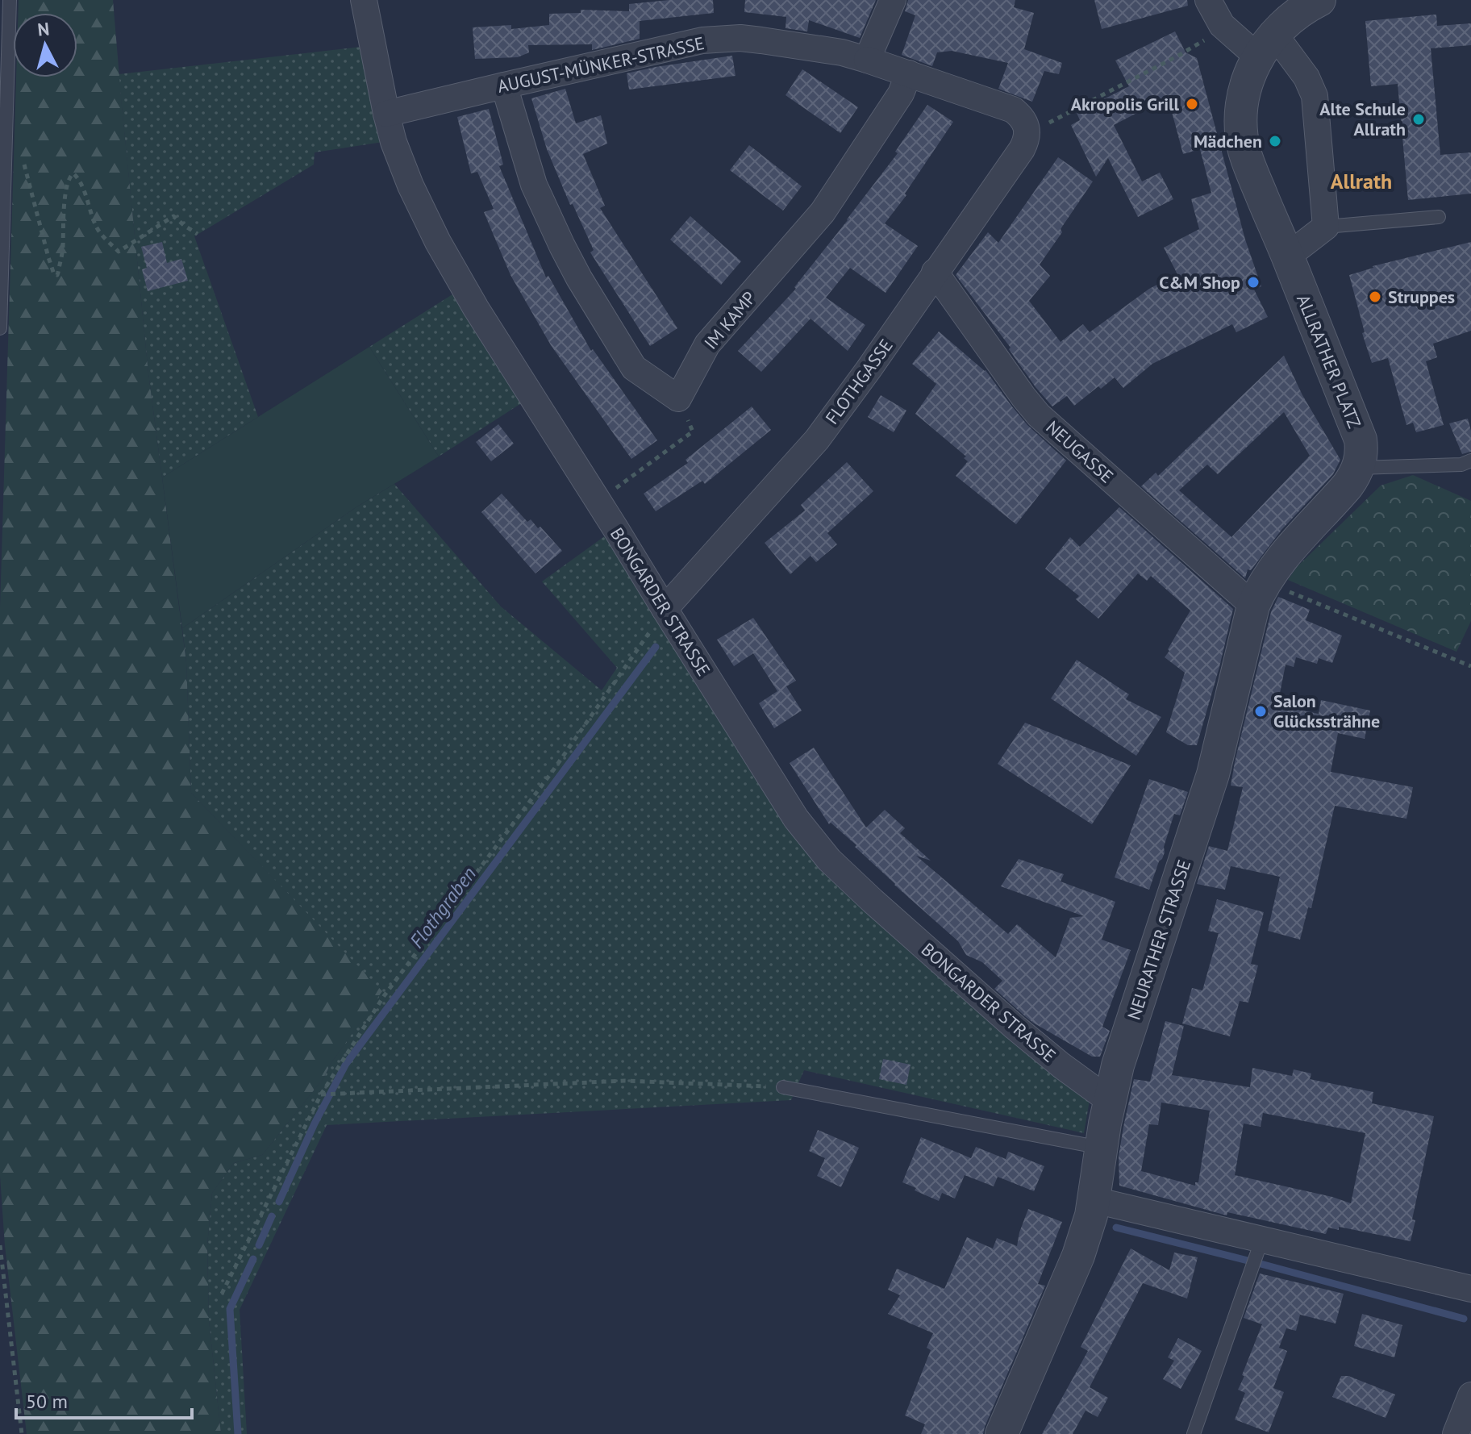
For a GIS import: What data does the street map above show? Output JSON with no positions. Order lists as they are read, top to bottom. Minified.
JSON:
{"streets":{"street":["AUGUST-MÜNKER-STRASSE","IM KAMP","ALLRATHER PLATZ","FLOTHGASSE","NEUGASSE","BONGARDER STRASSE","NEURATHER STRASSE"]},"crossings":[["AUGUST-MÜNKER-STRASSE","BONGARDER STRASSE"],["ALLRATHER PLATZ","NEURATHER STRASSE"],["FLOTHGASSE","NEUGASSE"],["FLOTHGASSE","BONGARDER STRASSE"],["NEUGASSE","NEURATHER STRASSE"],["BONGARDER STRASSE","NEURATHER STRASSE"]],"districts":["Allrath"],"water":["Flothgraben"],"places":["Akropolis Grill","Alte Schule Allrath","Mädchen","C&M Shop","Struppes","Salon Glückssträhne"],"scale_bar":"50 m","north":"top"}
